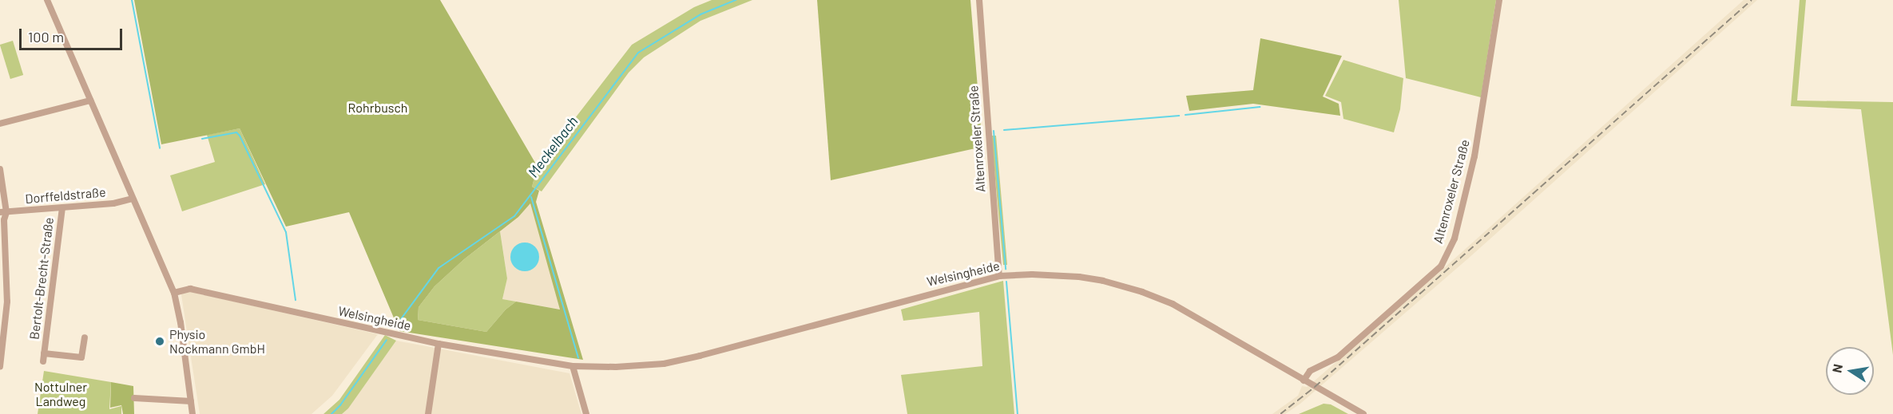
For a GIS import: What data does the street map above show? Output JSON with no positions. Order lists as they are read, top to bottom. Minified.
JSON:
{"streets":{"street":["Altenroxeler Straße","Dorffeldstraße","Welsingheide","Bertolt-Brecht-Straße"]},"crossings":[["Altenroxeler Straße","Welsingheide"],["Dorffeldstraße","Bertolt-Brecht-Straße"]],"water":["Meckelbach"],"parks":["Rohrbusch","Nottulner Landweg"],"places":["Physio Nockmann GmbH"],"scale_bar":"100 m","north":"left"}
